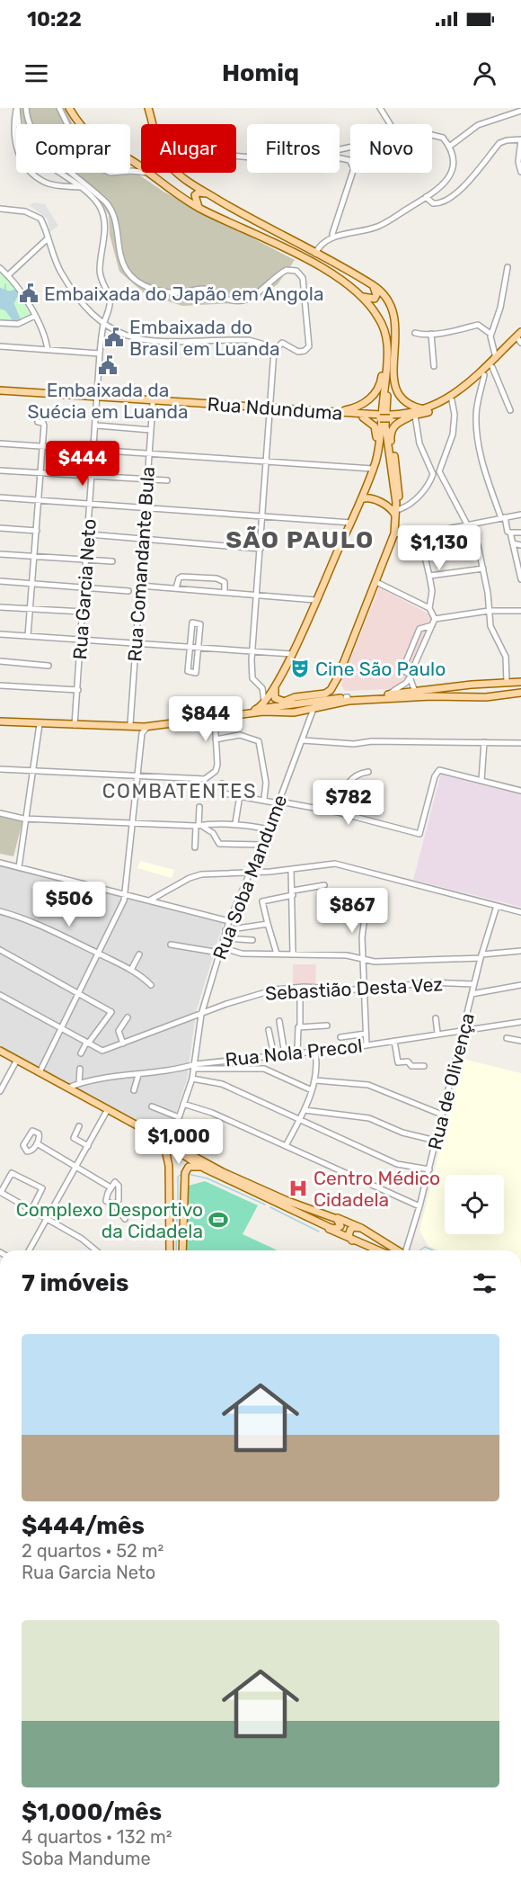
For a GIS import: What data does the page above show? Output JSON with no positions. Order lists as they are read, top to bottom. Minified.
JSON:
{"streets":{"main road":["Rua Ndunduma"],"street":["Rua Comandante Bula","Rua Garcia Neto","Rua Soba Mandume","Sebastião Desta Vez","Rua Nola Precol","Rua de Olivença"]},"crossings":[["Rua Ndunduma","Rua Comandante Bula"],["Rua Ndunduma","Rua Garcia Neto"],["Rua Soba Mandume","Sebastião Desta Vez"],["Rua Soba Mandume","Rua Nola Precol"],["Sebastião Desta Vez","Rua de Olivença"],["Rua Nola Precol","Rua de Olivença"]],"districts":["SÃO PAULO","COMBATENTES"],"places":{"public building":["Embaixada do Japão em Angola","Embaixada do Brasil em Luanda","Embaixada da Suécia em Luanda"],"theatre":["Cine São Paulo"],"hospital":["Centro Médico Cidadela"],"sports":["Complexo Desportivo da Cidadela"]},"page":{"status":"10:22","header":"Homiq","chip":["Comprar","Alugar","Filtros","Novo"],"price":["$444","$1,130","$844","$782","$506","$867","$1,000"],"heading":"7 imóveis","list":[{"name":"$444/mês","note":"2 quartos · 52 m² · Rua Garcia Neto"},{"name":"$1,000/mês","note":"4 quartos · 132 m² · Soba Mandume"}]}}
